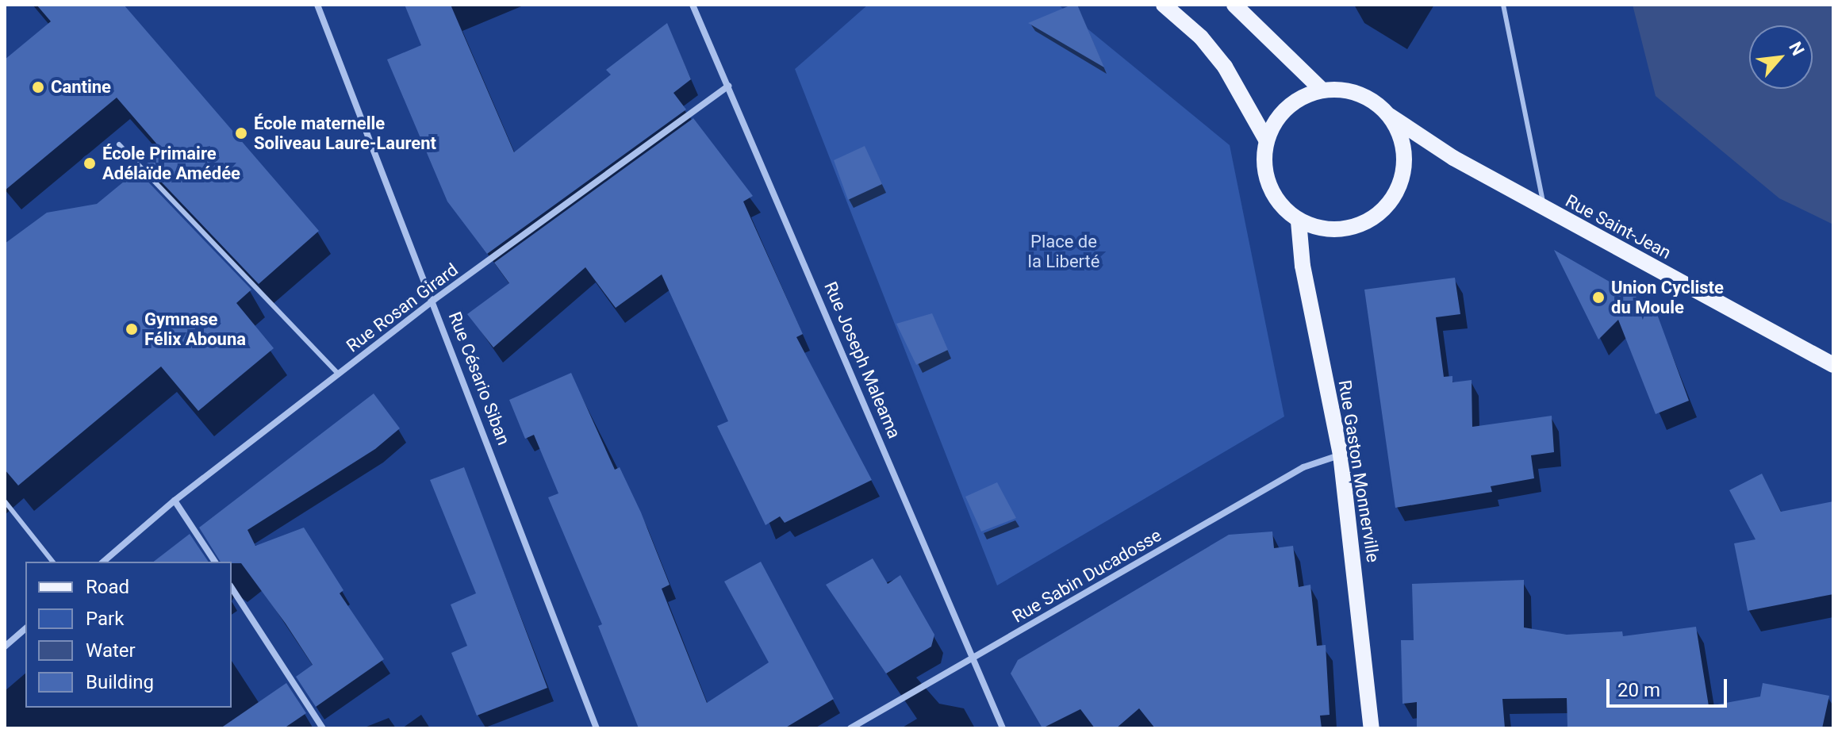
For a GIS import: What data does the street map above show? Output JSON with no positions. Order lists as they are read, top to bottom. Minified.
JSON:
{"streets":{"main road":["Rue Saint-Jean","Rue Gaston Monnerville"],"street":["Rue Rosan Girard","Rue Joseph Maleama","Rue Césario Siban","Rue Sabin Ducadosse"]},"crossings":[["Rue Saint-Jean","Rue Gaston Monnerville"],["Rue Rosan Girard","Rue Joseph Maleama"],["Rue Rosan Girard","Rue Césario Siban"],["Rue Joseph Maleama","Rue Sabin Ducadosse"],["Rue Gaston Monnerville","Rue Sabin Ducadosse"]],"parks":["Place de la Liberté"],"places":["Cantine","École maternelle Soliveau Laure-Laurent","École Primaire Adélaïde Amédée","Union Cycliste du Moule","Gymnase Félix Abouna"],"legend":["Road","Park","Water","Building"],"scale_bar":"20 m","north":"top right"}
